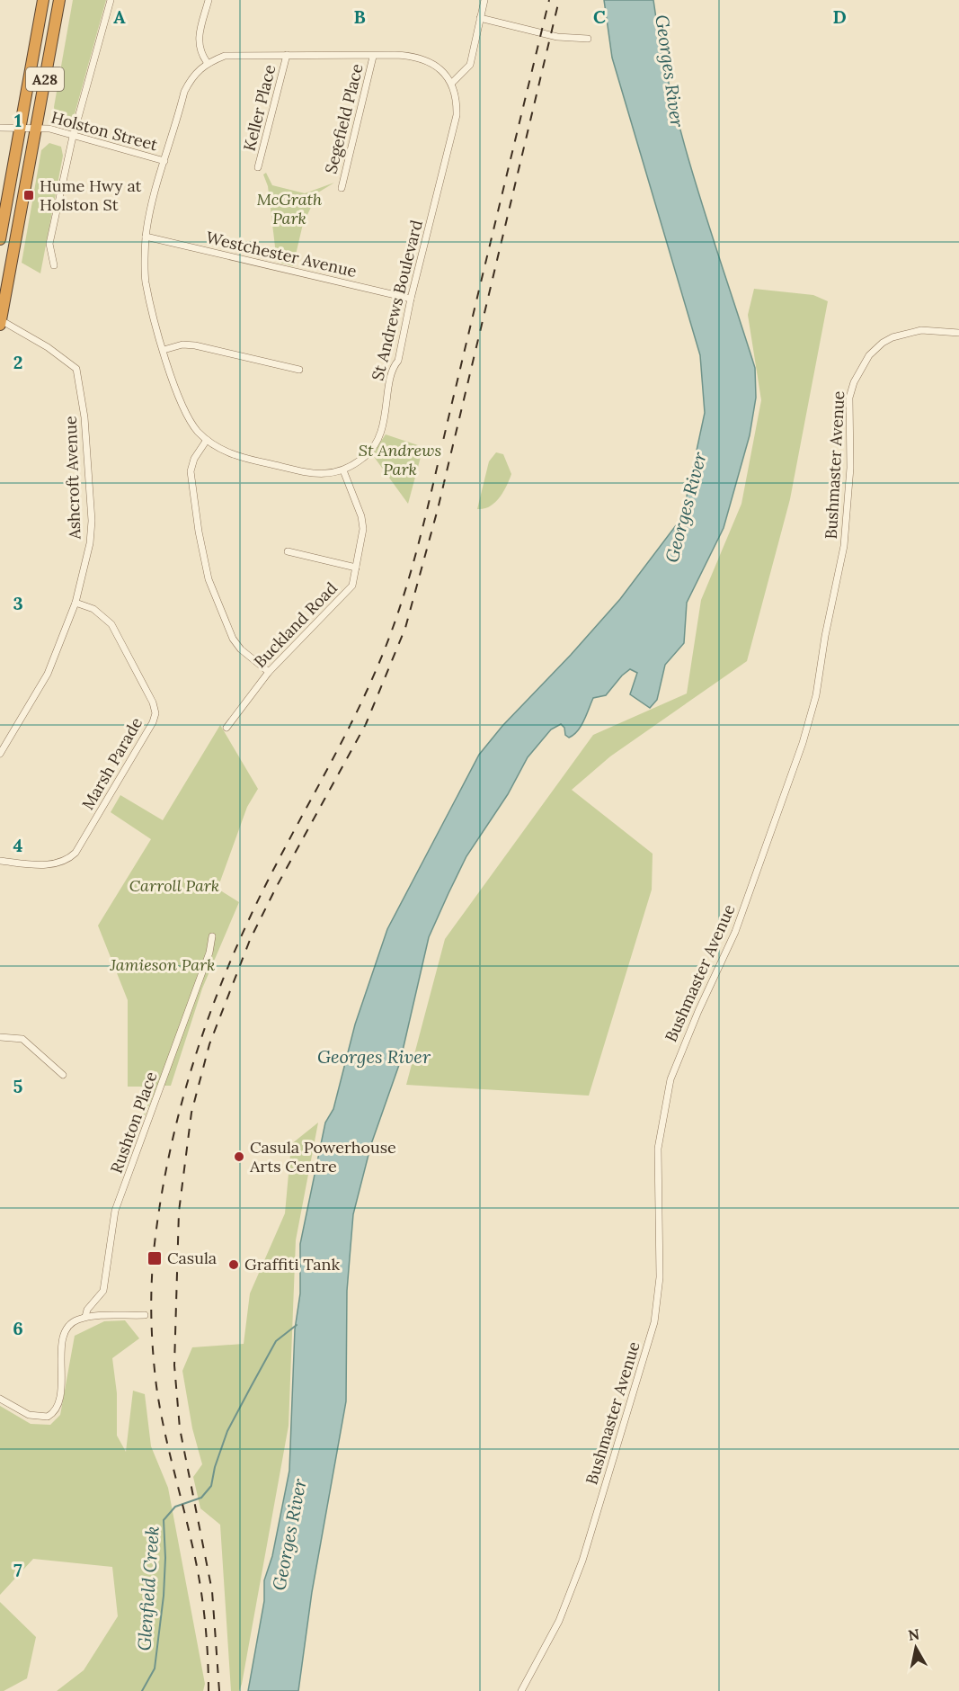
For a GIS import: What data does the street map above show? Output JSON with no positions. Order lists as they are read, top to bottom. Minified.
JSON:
{"streets":{"highway":["A28"],"street":["Keller Place","Segefield Place","Holston Street","Westchester Avenue","St Andrews Boulevard","Bushmaster Avenue","Ashcroft Avenue","Buckland Road","Marsh Parade","Rushton Place"]},"crossings":[["A28","Holston Street"],["A28","Ashcroft Avenue"],["Holston Street","St Andrews Boulevard"],["Westchester Avenue","St Andrews Boulevard"],["St Andrews Boulevard","Buckland Road"],["Ashcroft Avenue","Marsh Parade"]],"water":["Georges River","Glenfield Creek"],"parks":["McGrath Park","St Andrews Park","Carroll Park","Jamieson Park"],"places":{"transit":["Hume Hwy at Holston St","Casula"],"other":["Casula Powerhouse Arts Centre","Graffiti Tank"]},"north":"top","grid":{"columns":["A","B","C","D"],"rows":["1","2","3","4","5","6","7"]}}
